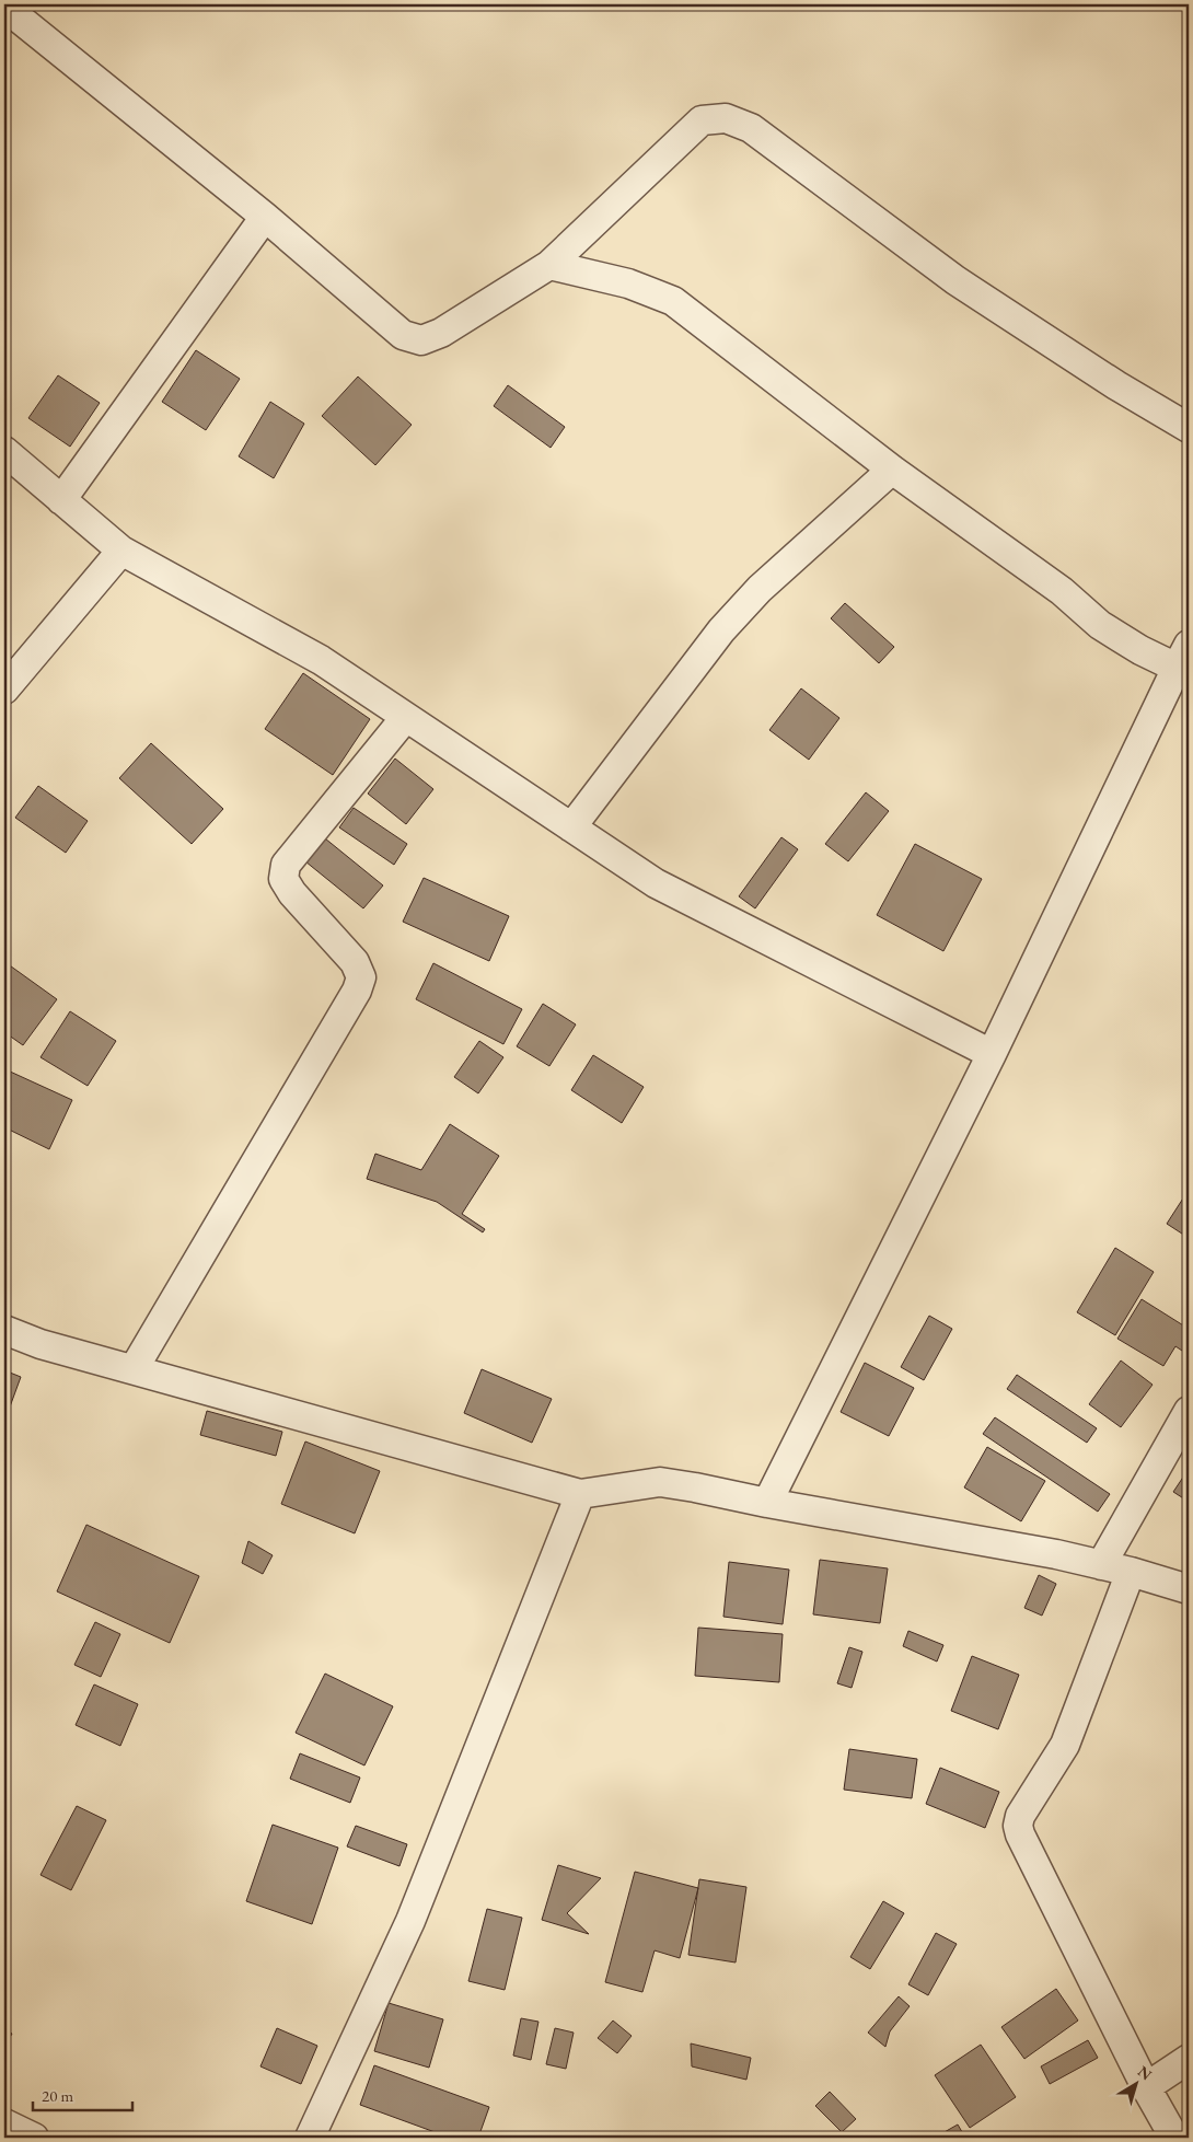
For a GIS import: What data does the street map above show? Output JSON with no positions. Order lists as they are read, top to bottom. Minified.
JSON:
{"scale_bar":"20 m","north":"top right"}
